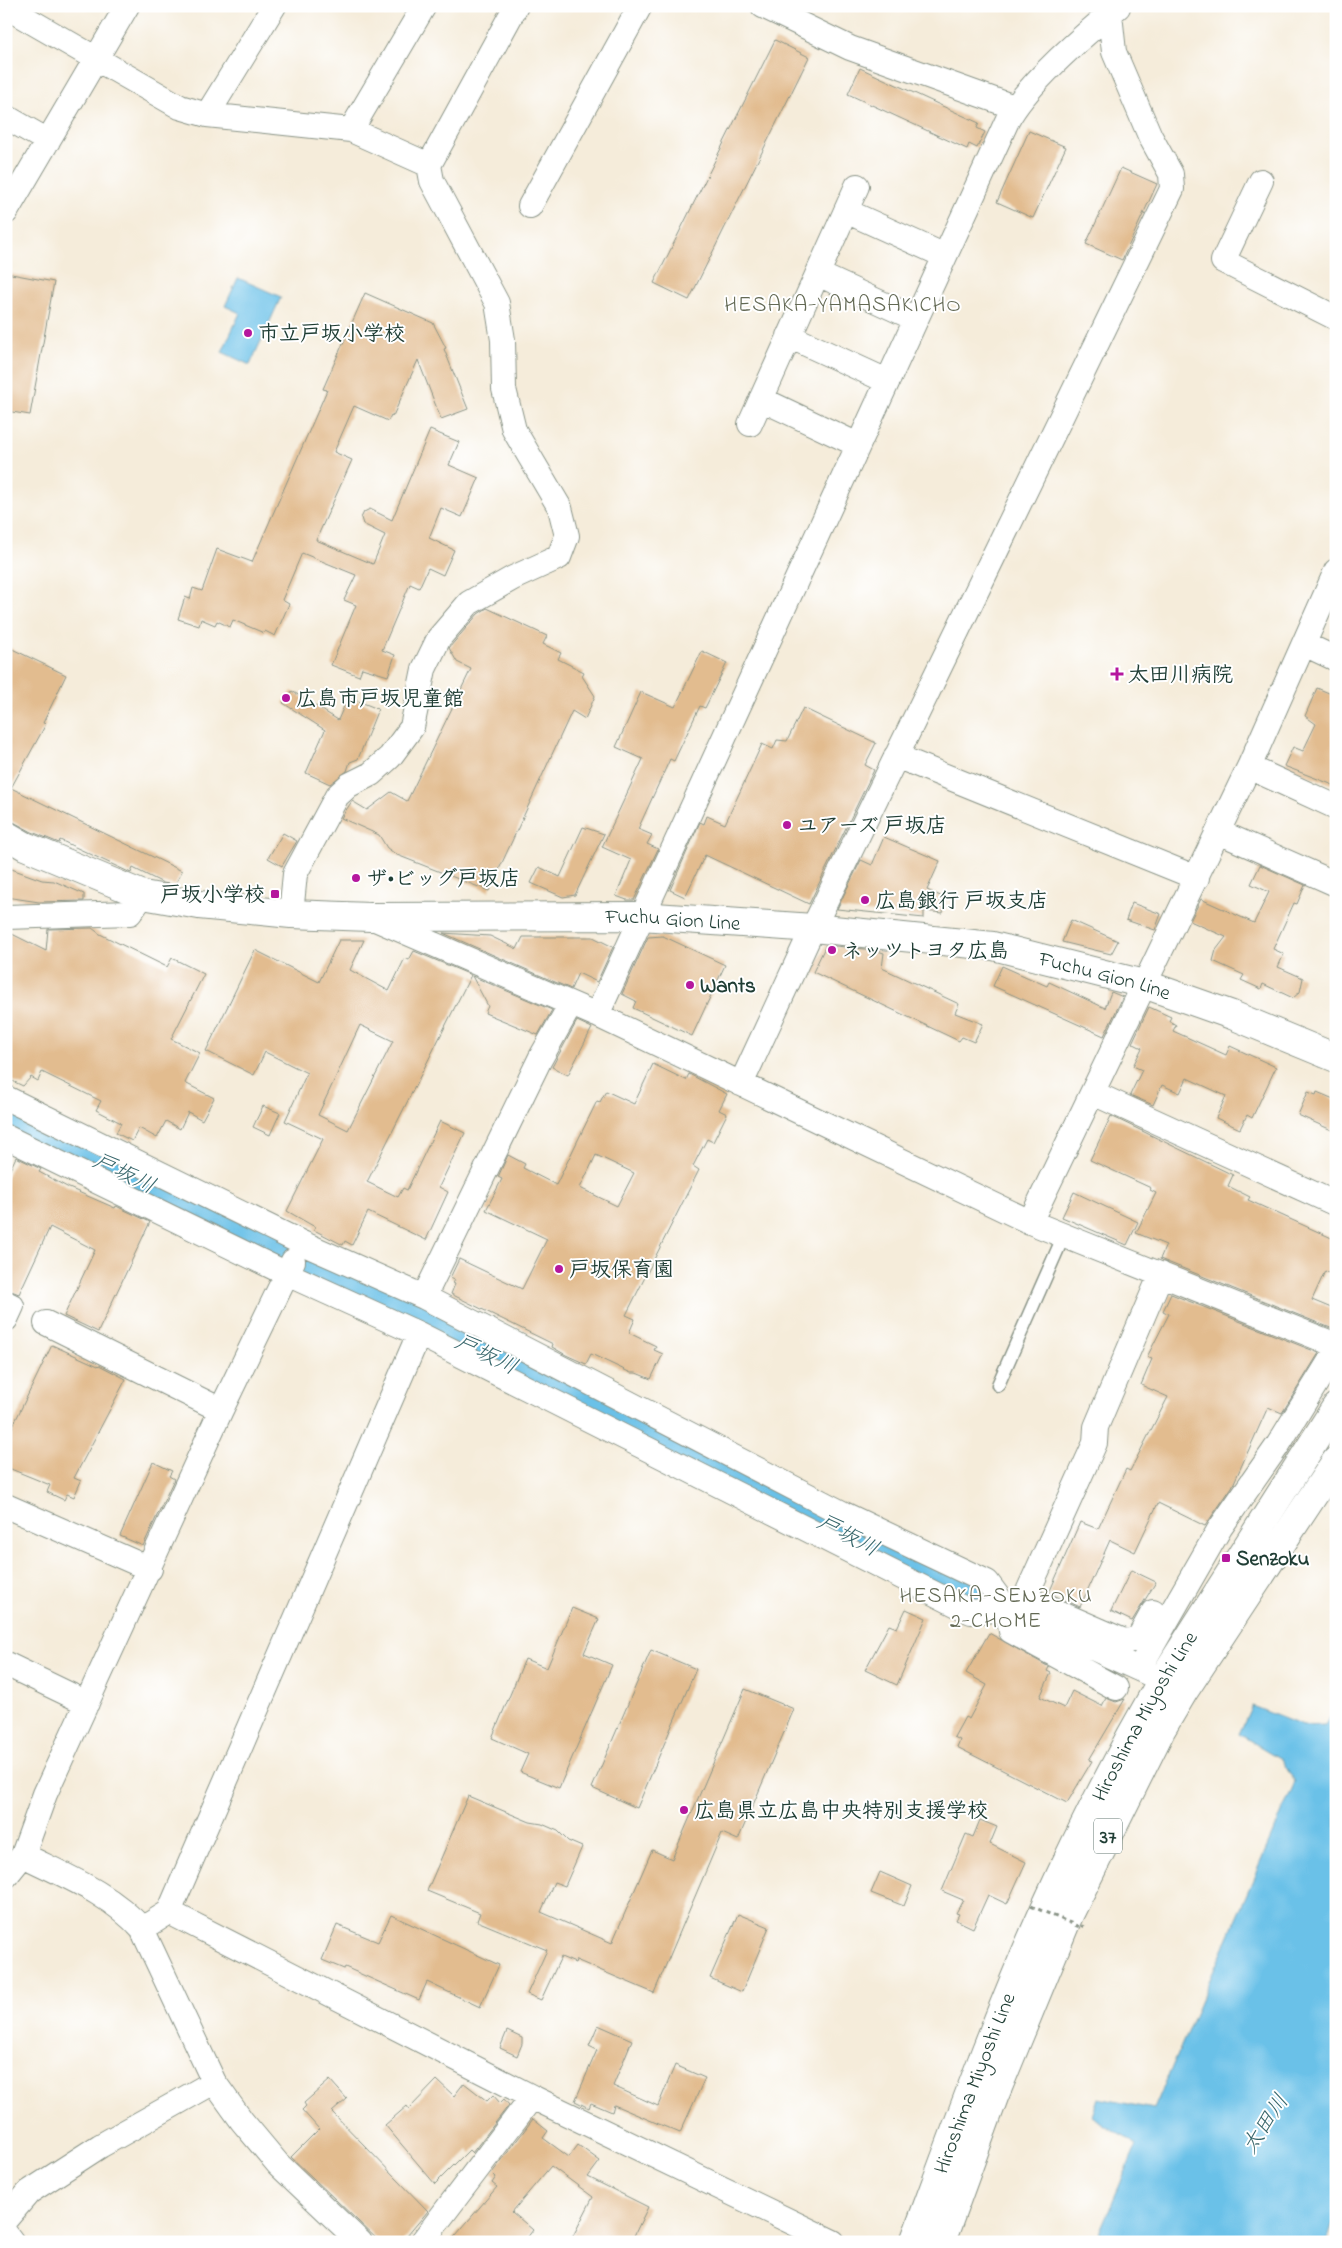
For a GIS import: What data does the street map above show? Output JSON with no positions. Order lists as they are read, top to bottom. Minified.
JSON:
{"streets":{"main road":["Fuchu Gion Line","Hiroshima Miyoshi Line","37"]},"districts":["HESAKA-YAMASAKICHO","HESAKA-SENZOKU 2-CHOME"],"water":["戸坂川","太田川"],"places":{"other":["市立戸坂小学校","広島市戸坂児童館","ユアーズ 戸坂店","ザ•ビッグ戸坂店","広島銀行 戸坂支店","ネッツトヨタ広島","Wants","戸坂保育園","広島県立広島中央特別支援学校"],"health":["太田川病院"],"transit":["戸坂小学校","Senzoku"]}}
